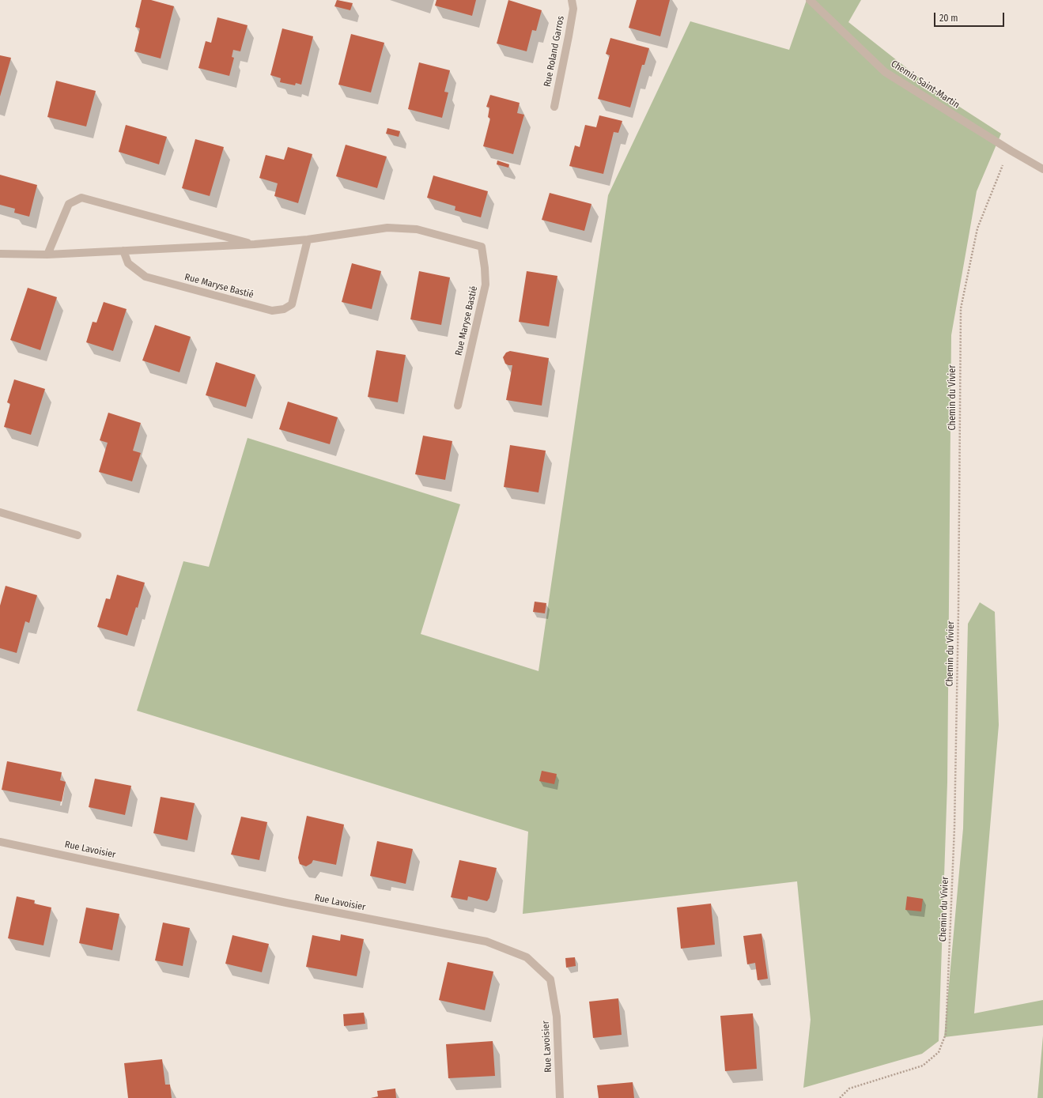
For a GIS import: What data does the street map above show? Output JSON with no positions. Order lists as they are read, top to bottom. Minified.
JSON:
{"streets":{"street":["Rue Roland Garros","Chemin Saint-Martin","Rue Maryse Bastié","Rue Lavoisier"],"path":["Chemin du Vivier"]},"crossings":[["Chemin Saint-Martin","Chemin du Vivier"]],"scale_bar":"20 m"}
